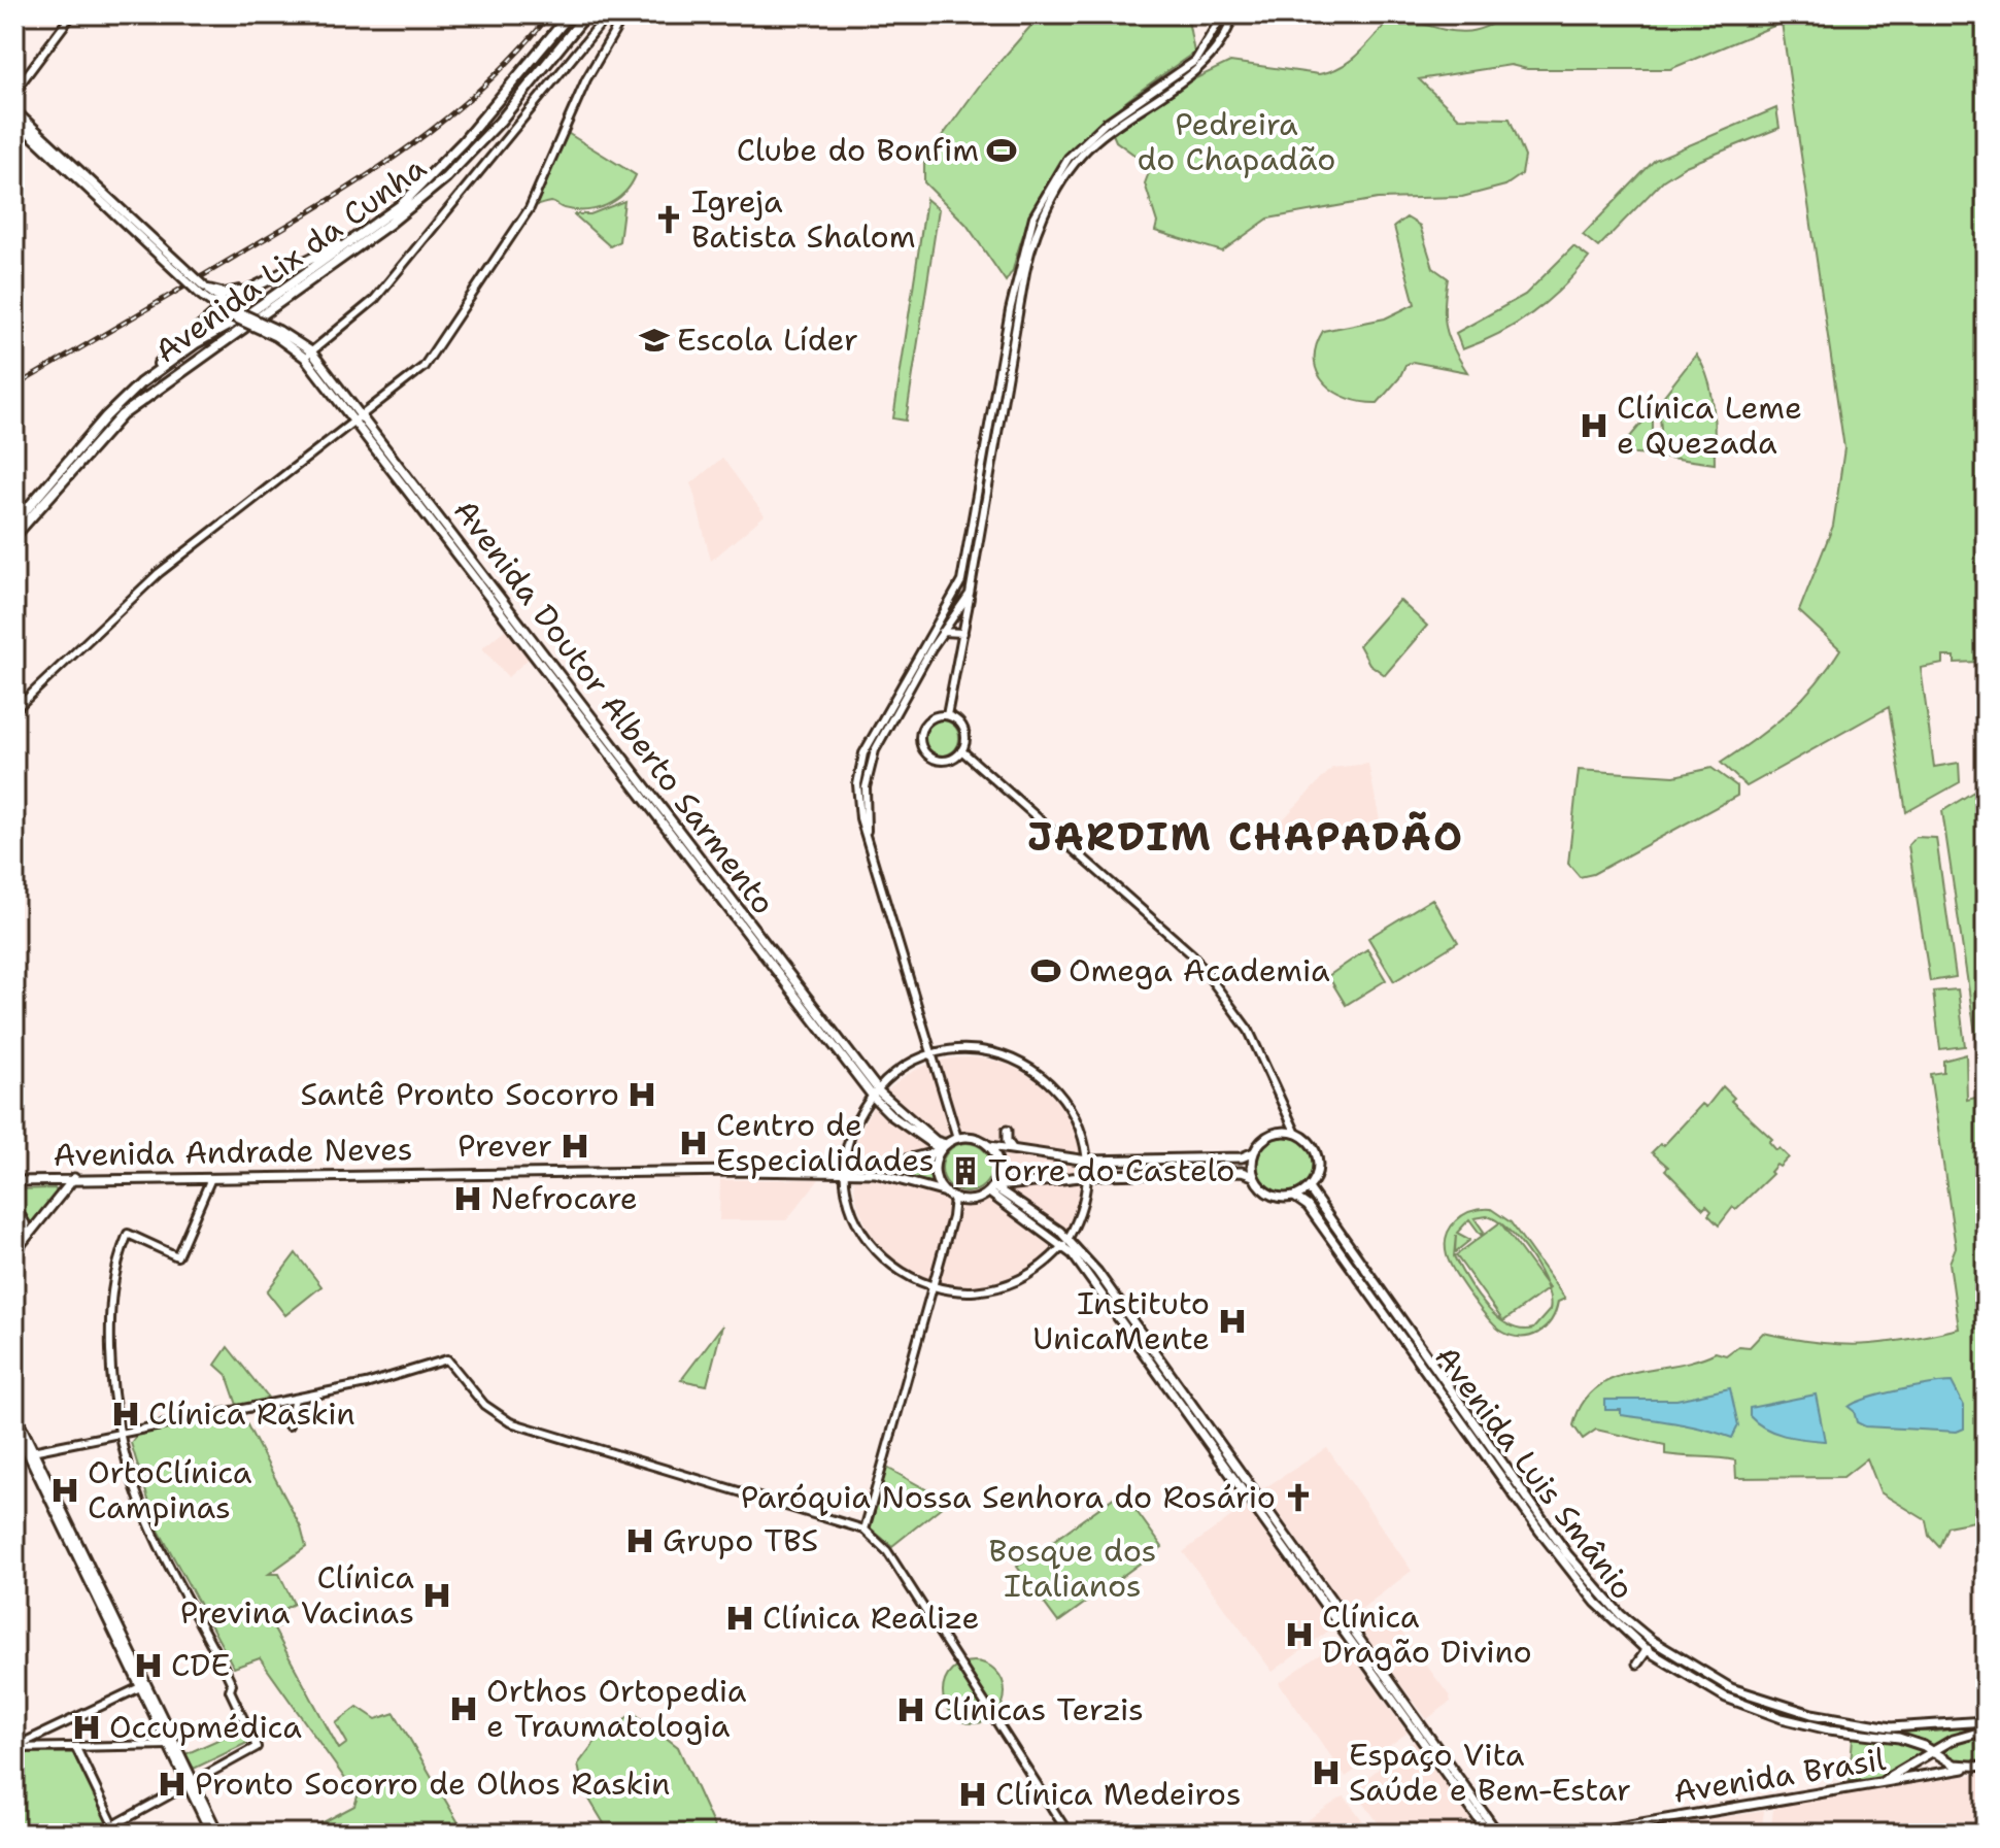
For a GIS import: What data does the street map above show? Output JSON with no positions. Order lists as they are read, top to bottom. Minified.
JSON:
{"streets":{"highway":["Avenida Lix da Cunha"],"main road":["Avenida Doutor Alberto Sarmento","Avenida Andrade Neves","Avenida Luis Smânio","Avenida Brasil"]},"crossings":[["Avenida Doutor Alberto Sarmento","Avenida Andrade Neves"],["Avenida Luis Smânio","Avenida Brasil"]],"districts":["JARDIM CHAPADÃO"],"parks":["Pedreira do Chapadão","Bosque dos Italianos"],"places":{"sports":["Clube do Bonfim","Omega Academia"],"church":["Igreja Batista Shalom","Paróquia Nossa Senhora do Rosário"],"school or university":["Escola Líder"],"hospital":["Clínica Leme e Quezada","Santê Pronto Socorro","Centro de Especialidades","Prever","Nefrocare","Instituto UnicaMente","Clínica Raskin","OrtoClínica Campinas","Grupo TBS","Clínica Previna Vacinas","Clínica Realize","Clínica Dragão Divino","CDE","Orthos Ortopedia e Traumatologia","Clínicas Terzis","Occupmédica","Espaço Vita Saúde e Bem-Estar","Pronto Socorro de Olhos Raskin","Clínica Medeiros"],"building":["Torre do Castelo"]}}
